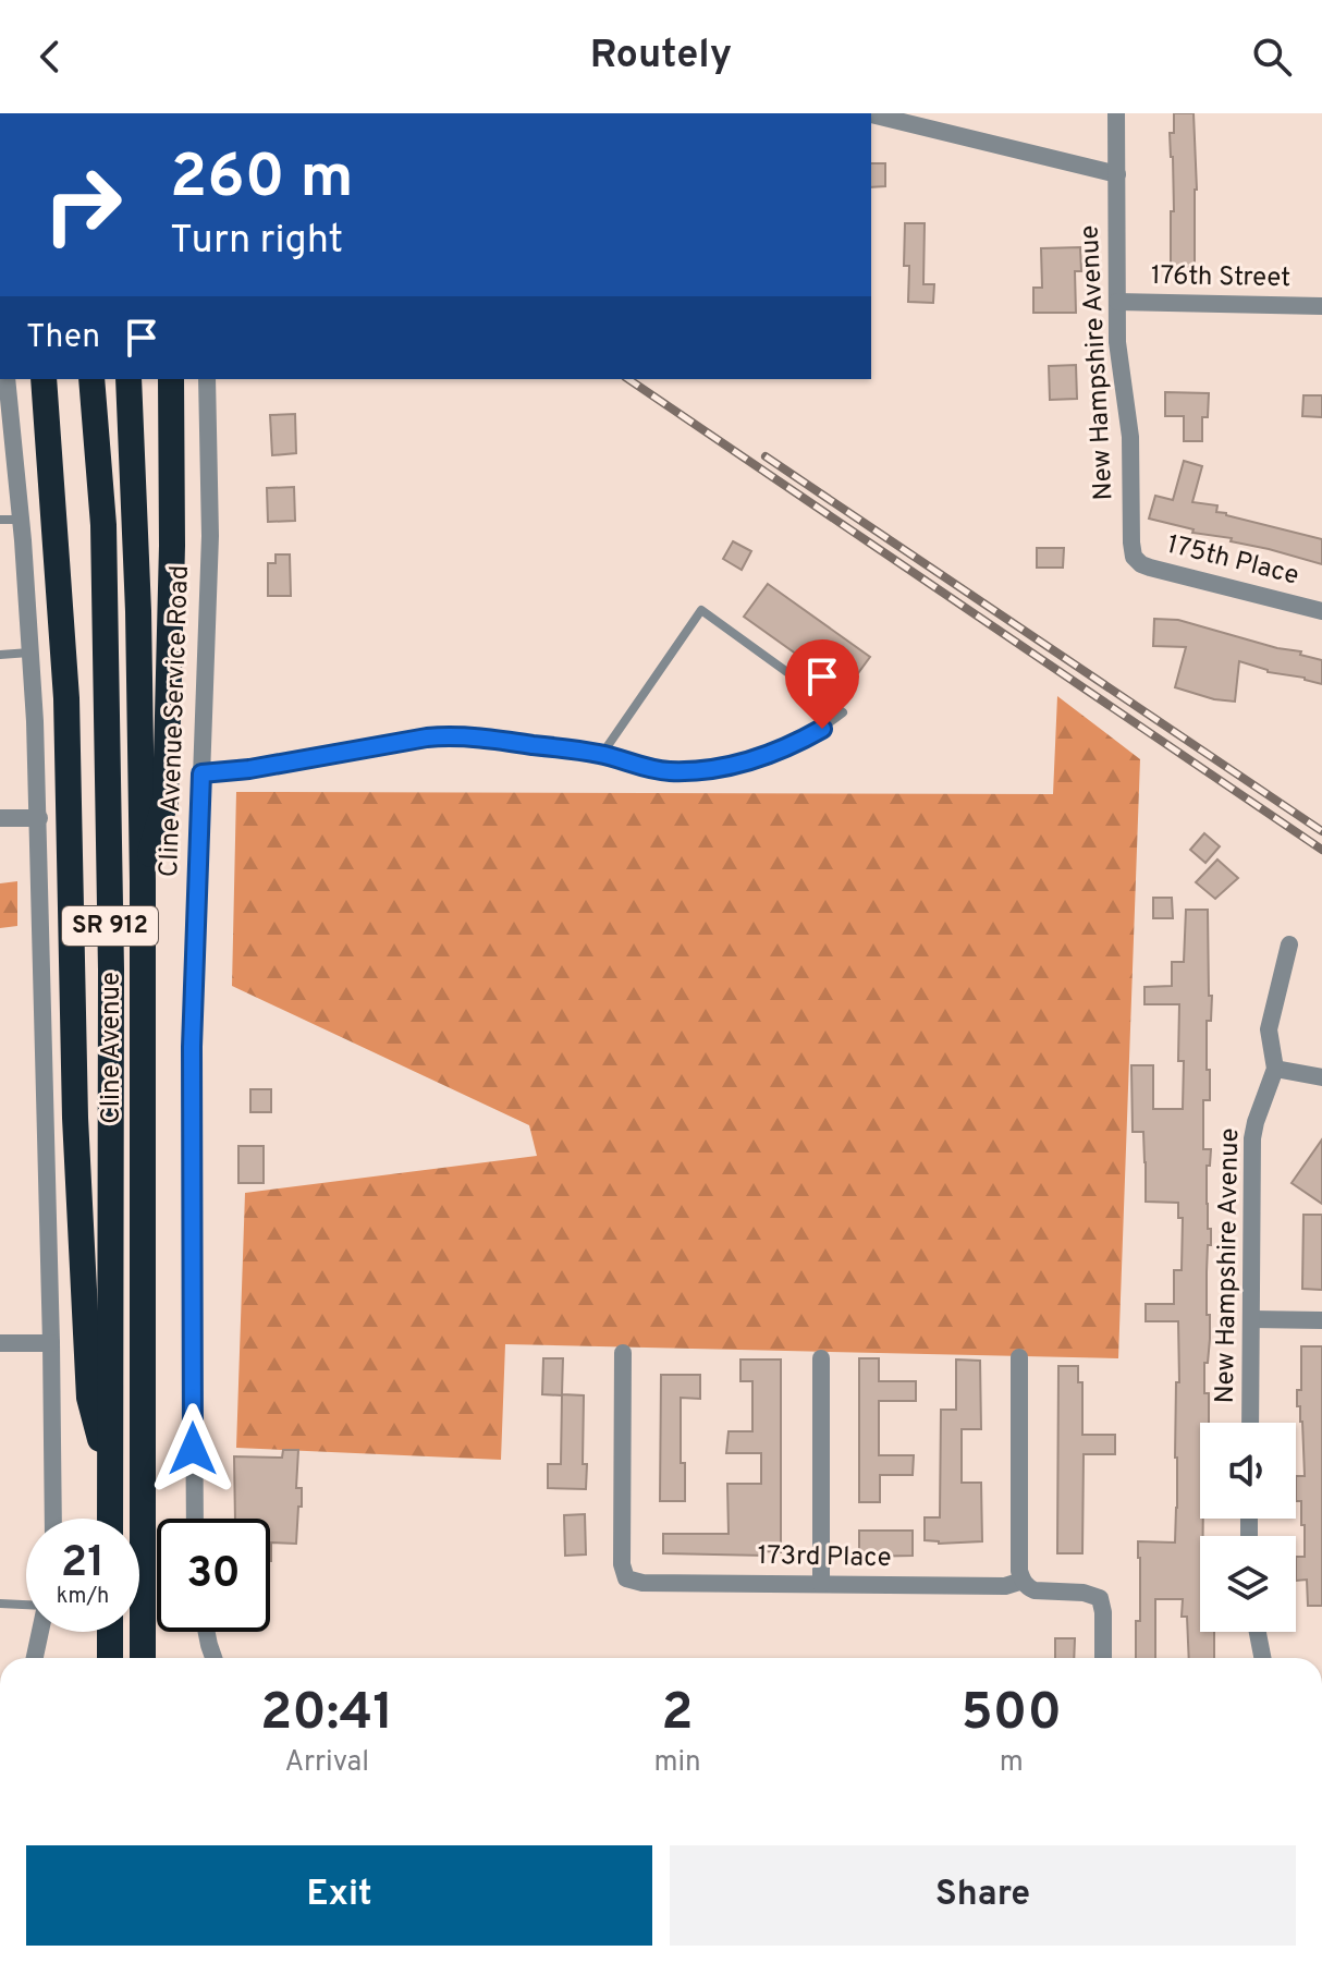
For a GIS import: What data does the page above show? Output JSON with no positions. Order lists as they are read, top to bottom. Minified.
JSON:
{"streets":{"highway":["SR 912","Cline Avenue"],"street":["176th Street","New Hampshire Avenue","175th Place","Cline Avenue Service Road","173rd Place"]},"crossings":[["176th Street","New Hampshire Avenue"],["New Hampshire Avenue","175th Place"]],"page":{"header":"Routely","turn":["260 m","Turn right"],"then":"Then","speed":"21 km/h","limit":"30","eta":["20:41","Arrival","2","min","500","m"],"buttons":["Exit","Share"]}}
